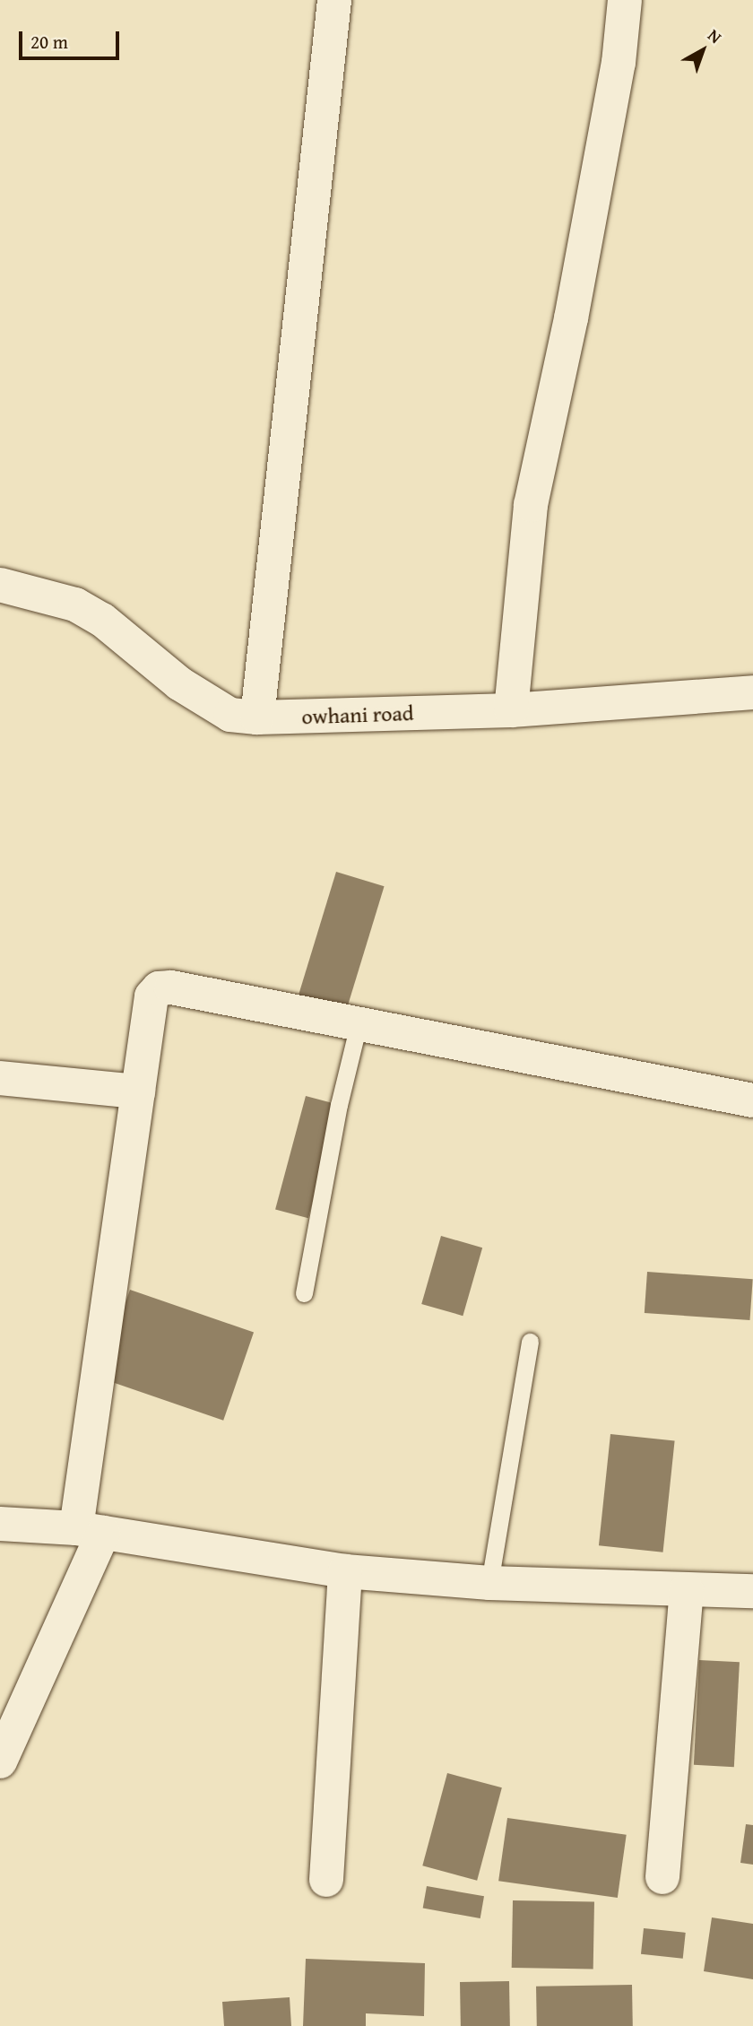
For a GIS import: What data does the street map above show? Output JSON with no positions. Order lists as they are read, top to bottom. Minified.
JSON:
{"streets":{"street":["owhani road"]},"scale_bar":"20 m","north":"top right"}
